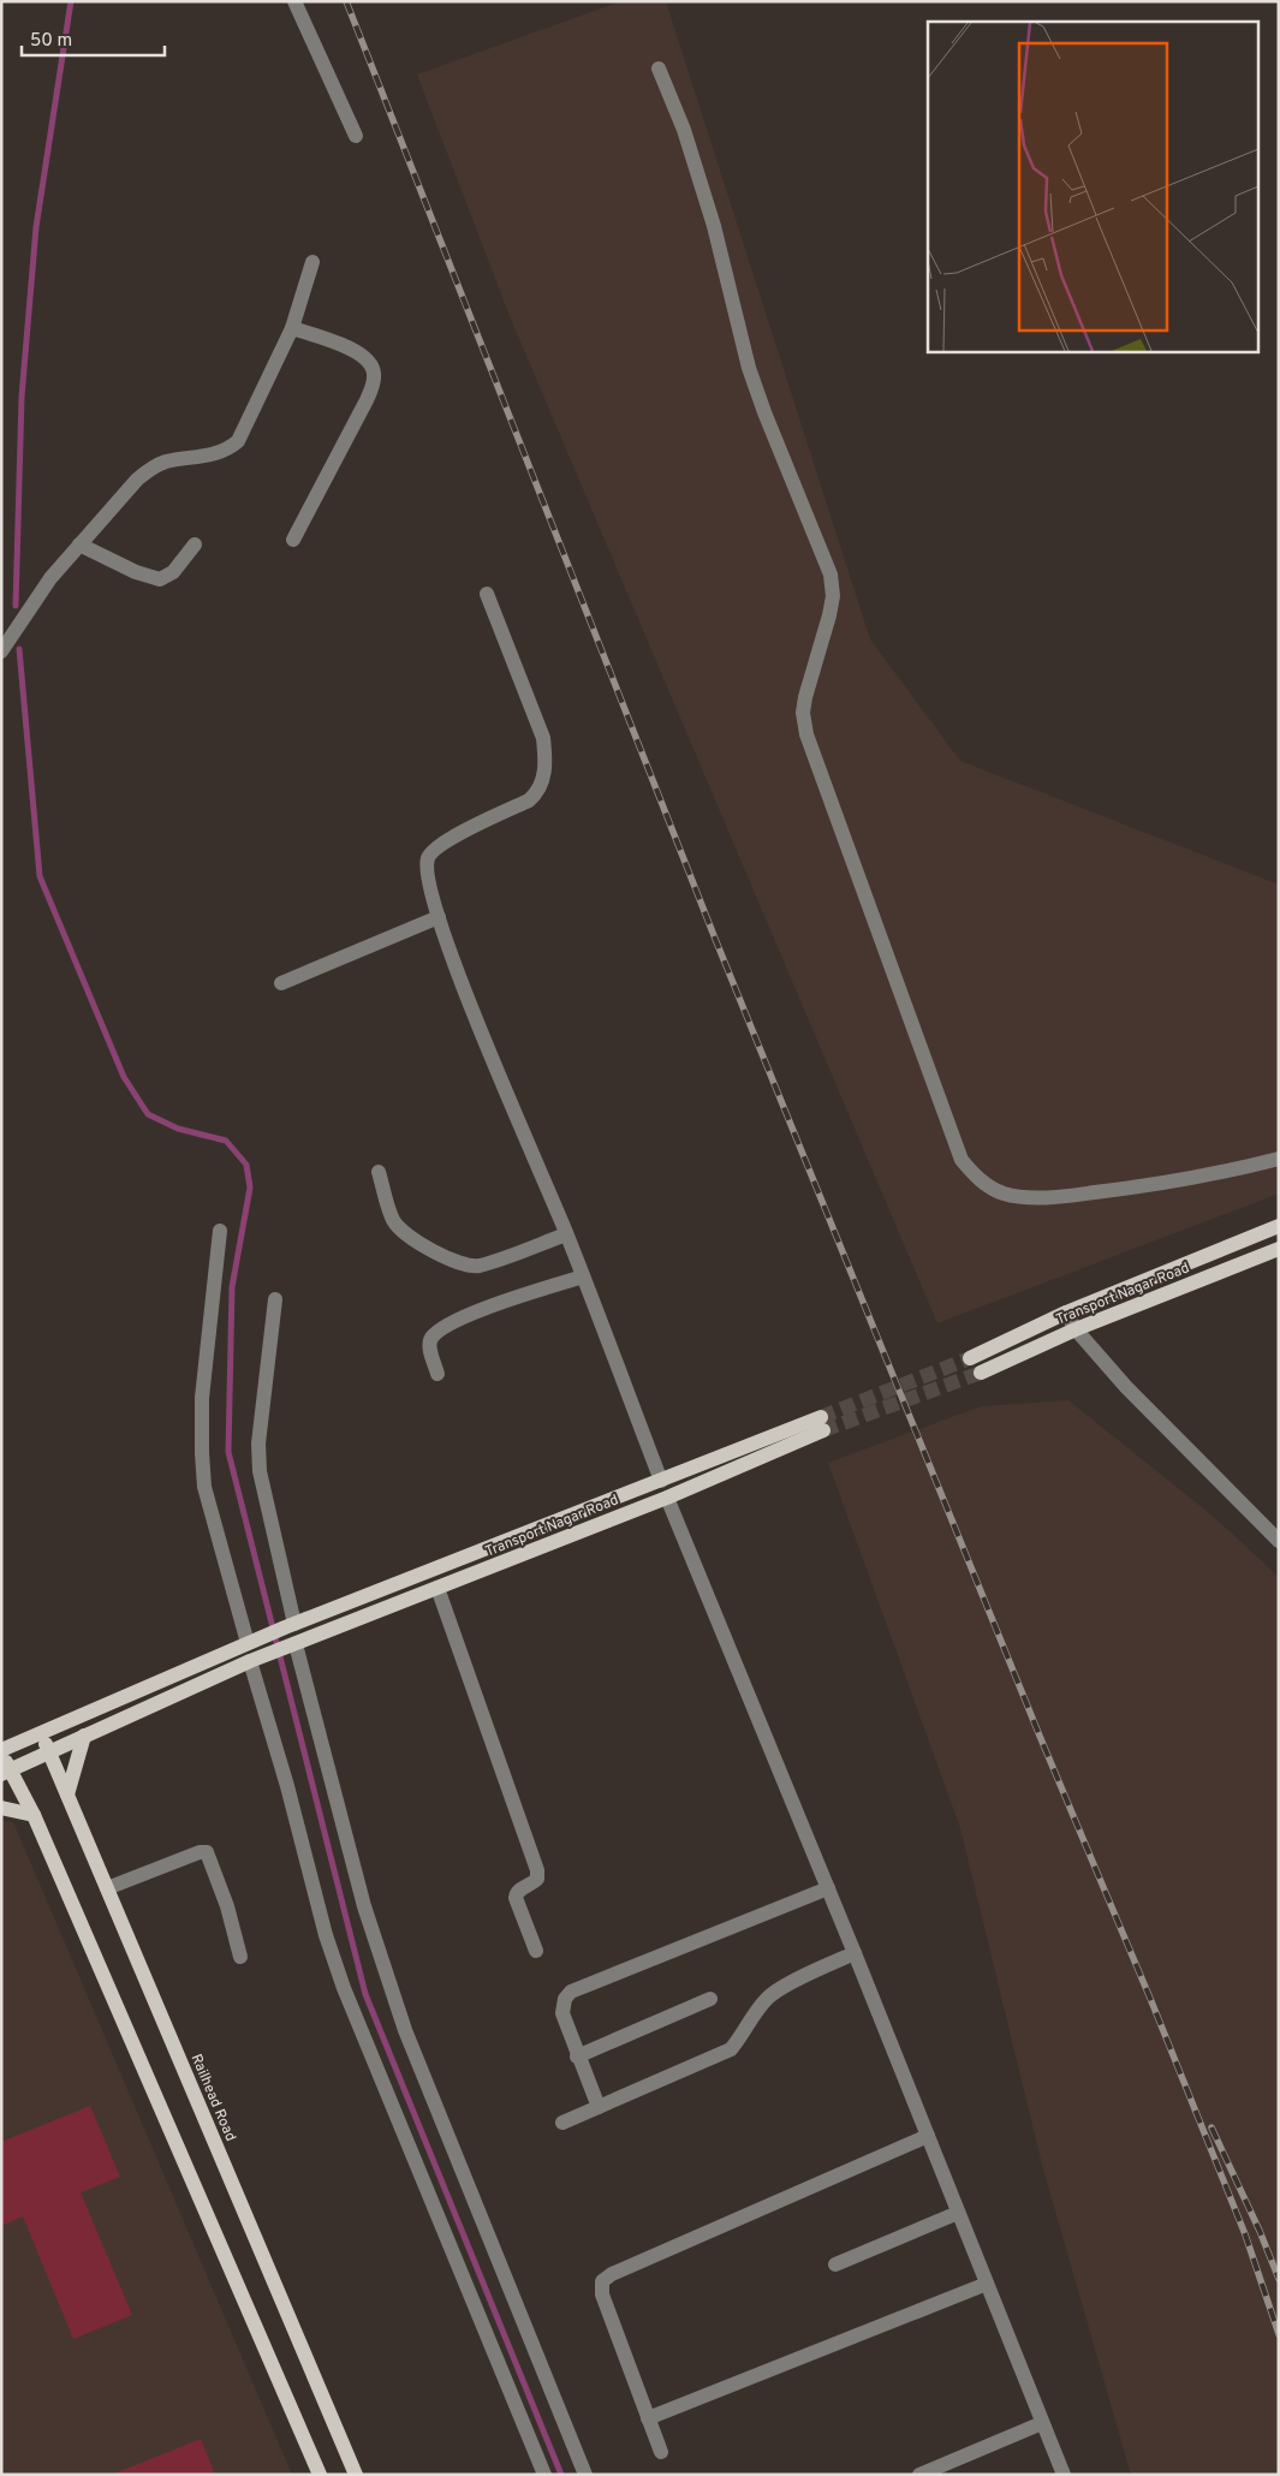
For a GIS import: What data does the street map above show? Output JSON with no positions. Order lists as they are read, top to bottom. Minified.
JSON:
{"streets":{"main road":["Transport Nagar Road","Railhead Road"]},"crossings":[["Transport Nagar Road","Railhead Road"]],"scale_bar":"50 m"}
